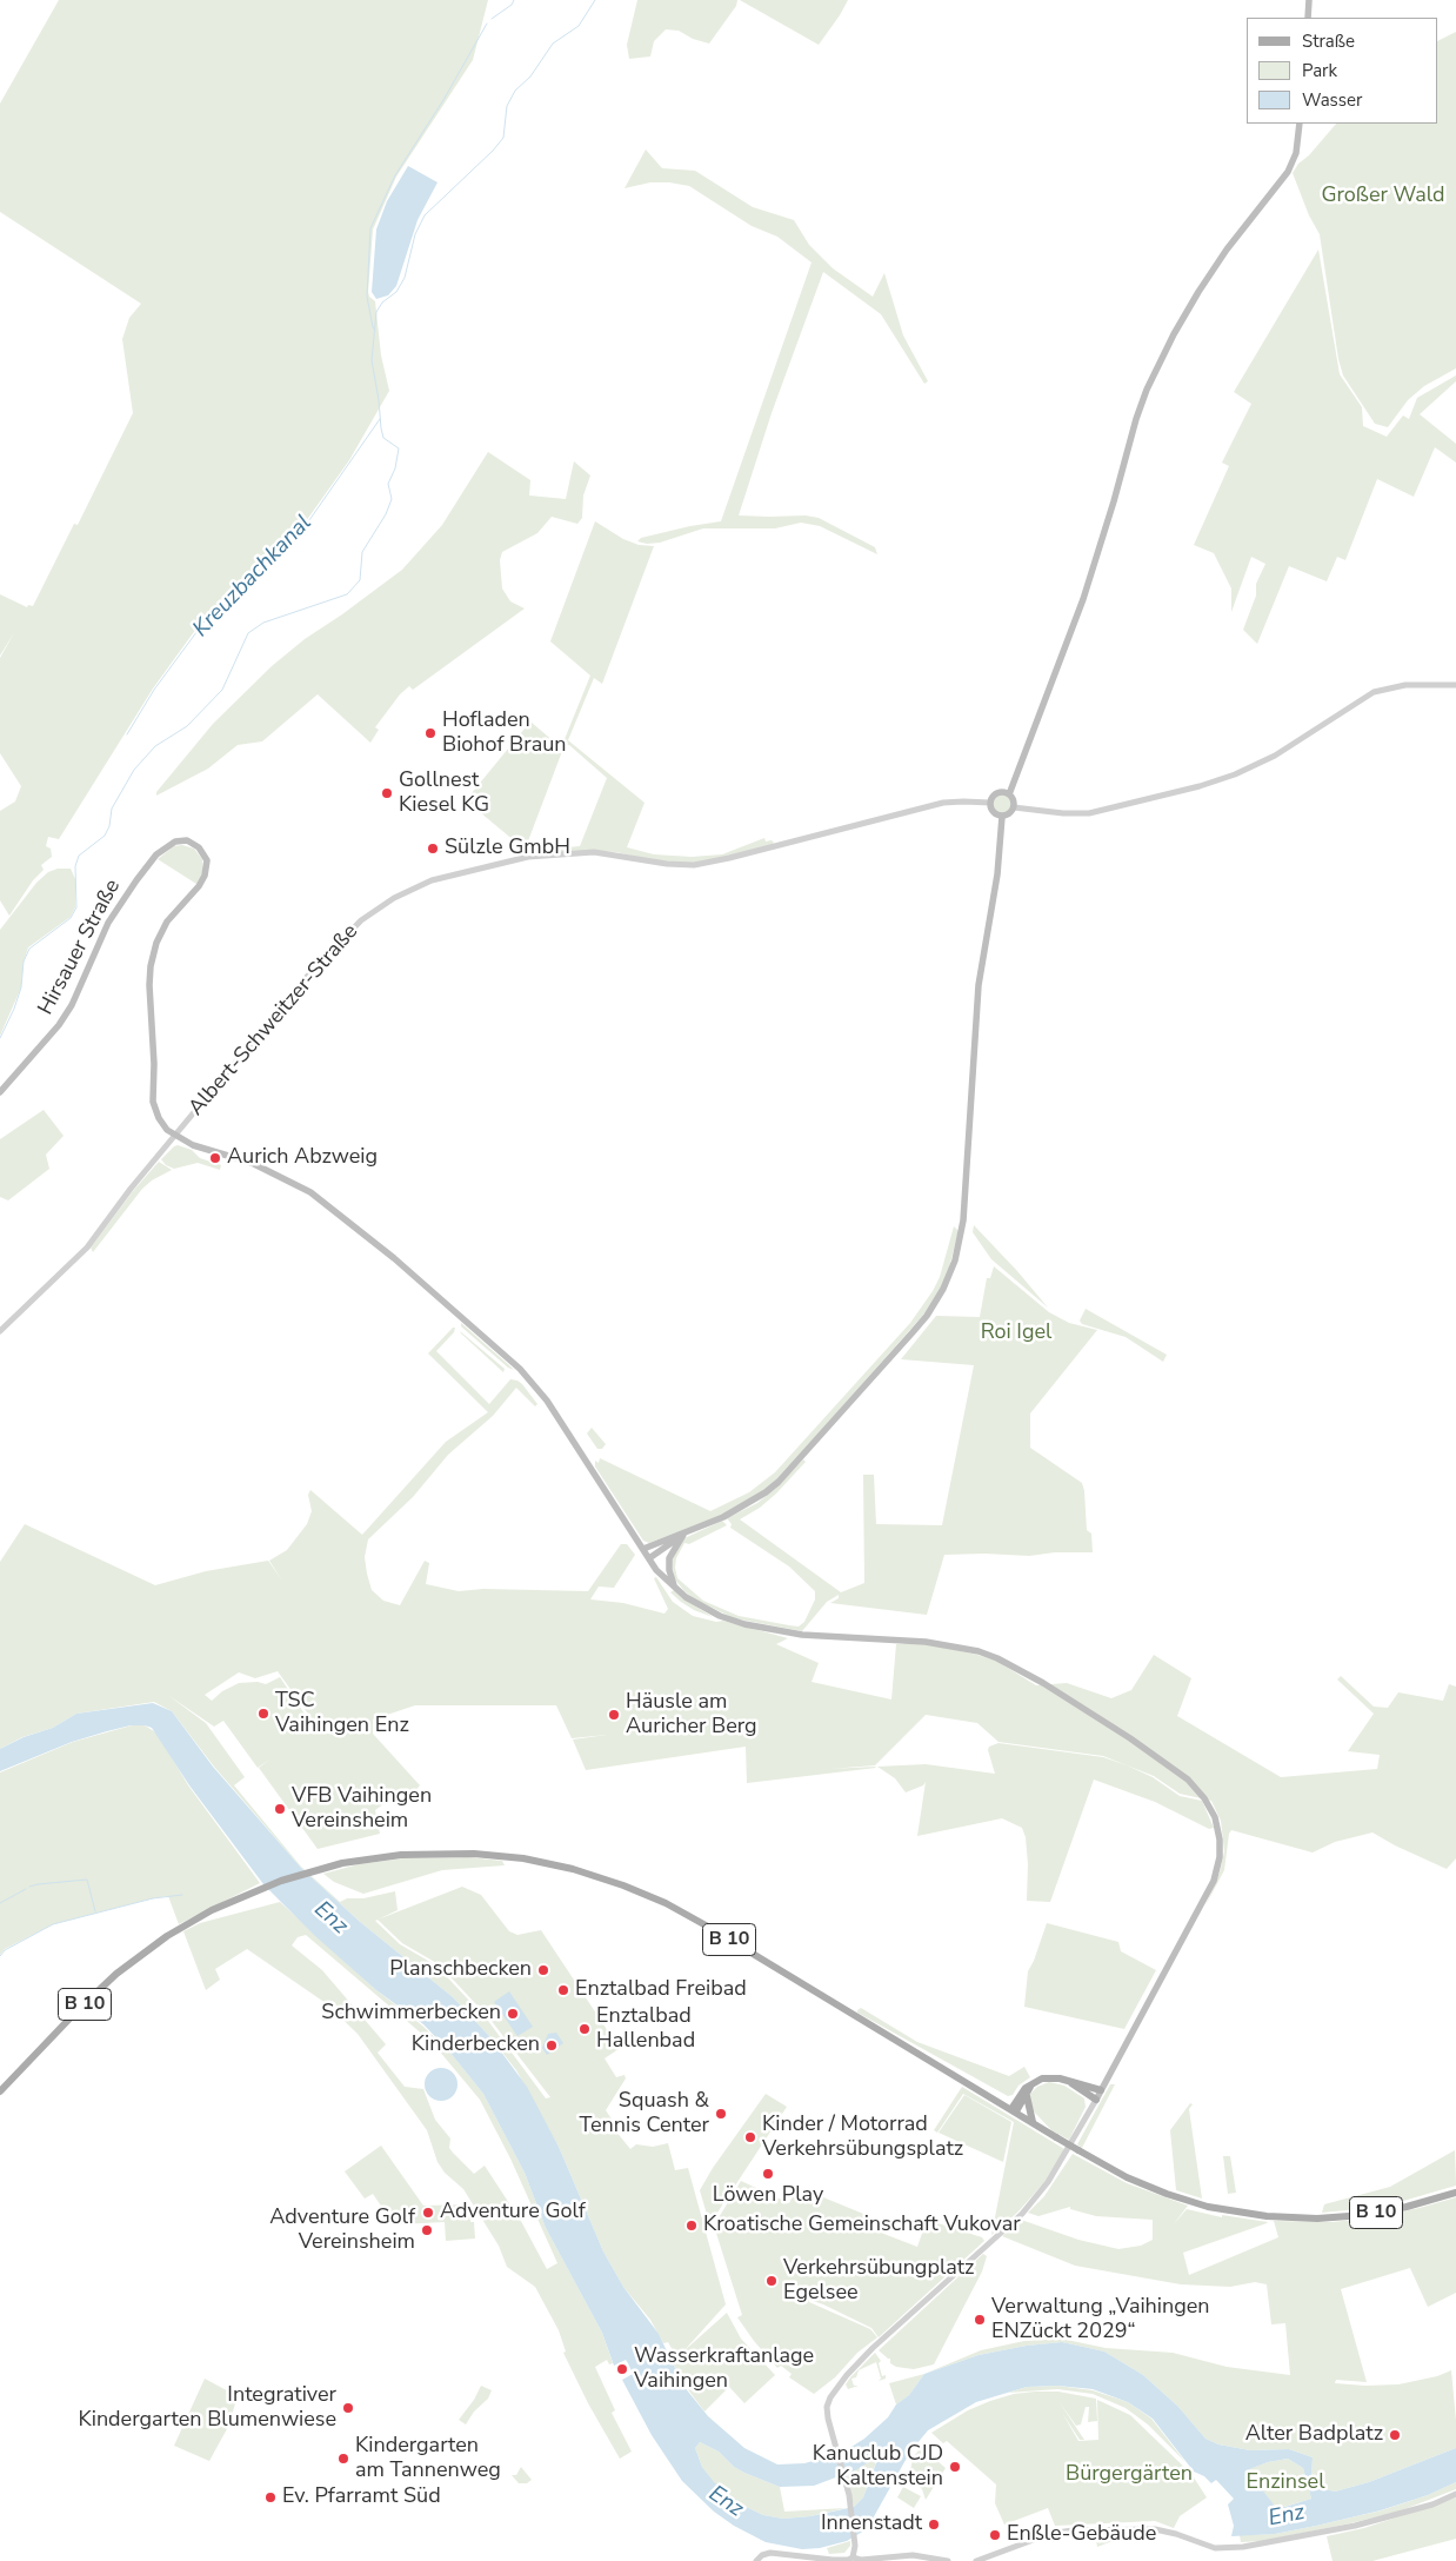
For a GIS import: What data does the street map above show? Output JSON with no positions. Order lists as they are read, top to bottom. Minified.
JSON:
{"streets":{"main road":["Hirsauer Straße","B 10"],"street":["Albert-Schweitzer-Straße"]},"crossings":[["Hirsauer Straße","Albert-Schweitzer-Straße"]],"water":["Kreuzbachkanal","Enz"],"parks":["Großer Wald","Roi Igel","Bürgergärten","Enzinsel"],"places":["Hofladen Biohof Braun","Gollnest Kiesel KG","Sülzle GmbH","Aurich Abzweig","TSC Vaihingen Enz","Häusle am Auricher Berg","VFB Vaihingen Vereinsheim","Planschbecken","Enztalbad Freibad","Schwimmerbecken","Enztalbad Hallenbad","Kinderbecken","Squash & Tennis Center","Kinder / Motorrad Verkehrsübungsplatz","Löwen Play","Adventure Golf","Kroatische Gemeinschaft Vukovar","Adventure Golf Vereinsheim","Verkehrsübungplatz Egelsee","Verwaltung „Vaihingen ENZückt 2029“","Wasserkraftanlage Vaihingen","Integrativer Kindergarten Blumenwiese","Alter Badplatz","Kindergarten am Tannenweg","Kanuclub CJD Kaltenstein","Ev. Pfarramt Süd","Innenstadt","Enßle-Gebäude"],"legend":["Straße","Park","Wasser"]}
